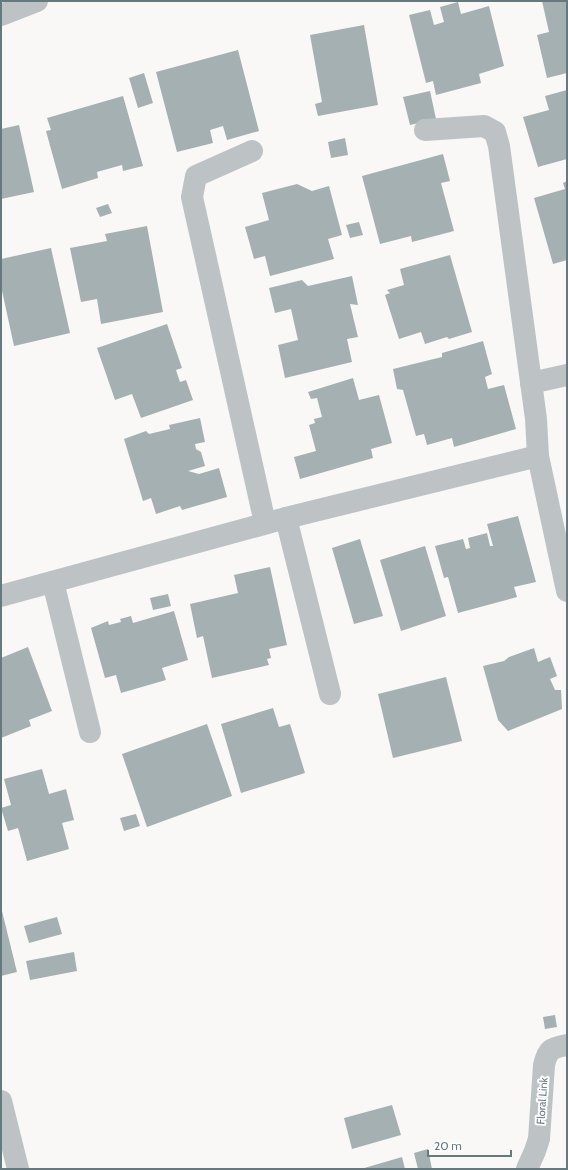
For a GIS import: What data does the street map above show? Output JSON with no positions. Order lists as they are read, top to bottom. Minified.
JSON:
{"streets":{"street":["Floral Link"]},"scale_bar":"20 m"}
